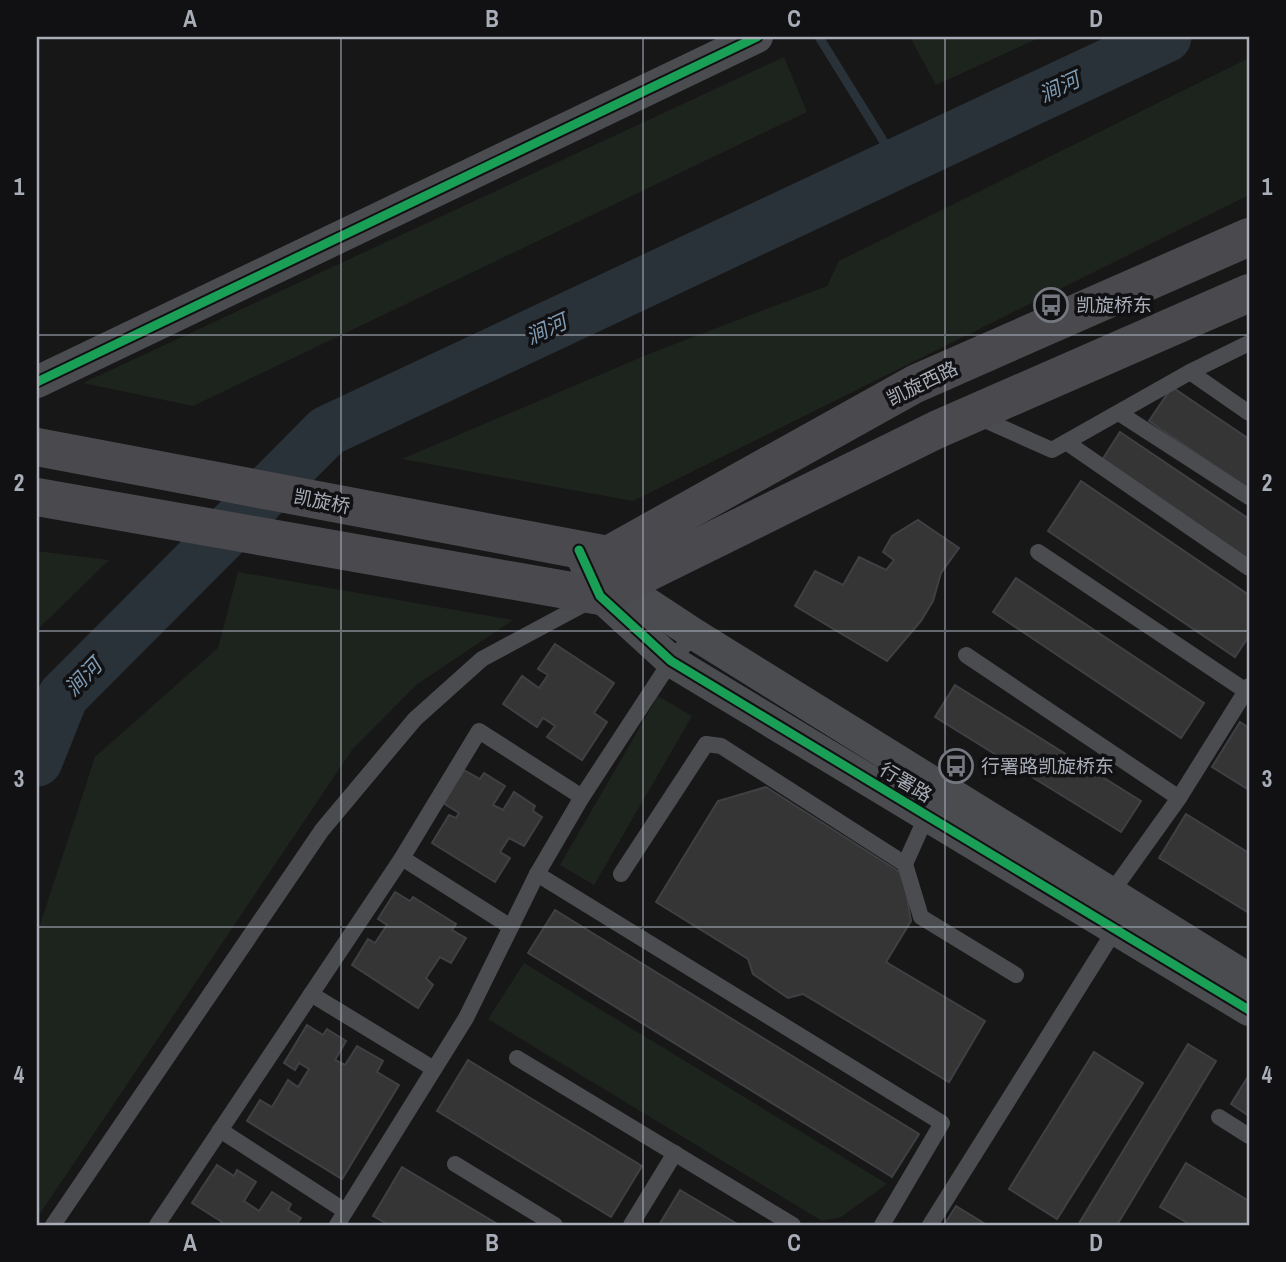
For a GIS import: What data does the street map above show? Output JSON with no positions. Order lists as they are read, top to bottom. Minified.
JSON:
{"streets":{"main road":["凯旋西路","凯旋桥"],"street":["行署路"]},"crossings":[["凯旋西路","凯旋桥"],["凯旋西路","行署路"],["凯旋桥","行署路"]],"water":["涧河"],"places":{"bus stop":["凯旋桥东","行署路凯旋桥东"]},"grid":{"columns":["A","B","C","D"],"rows":["1","2","3","4"]}}
